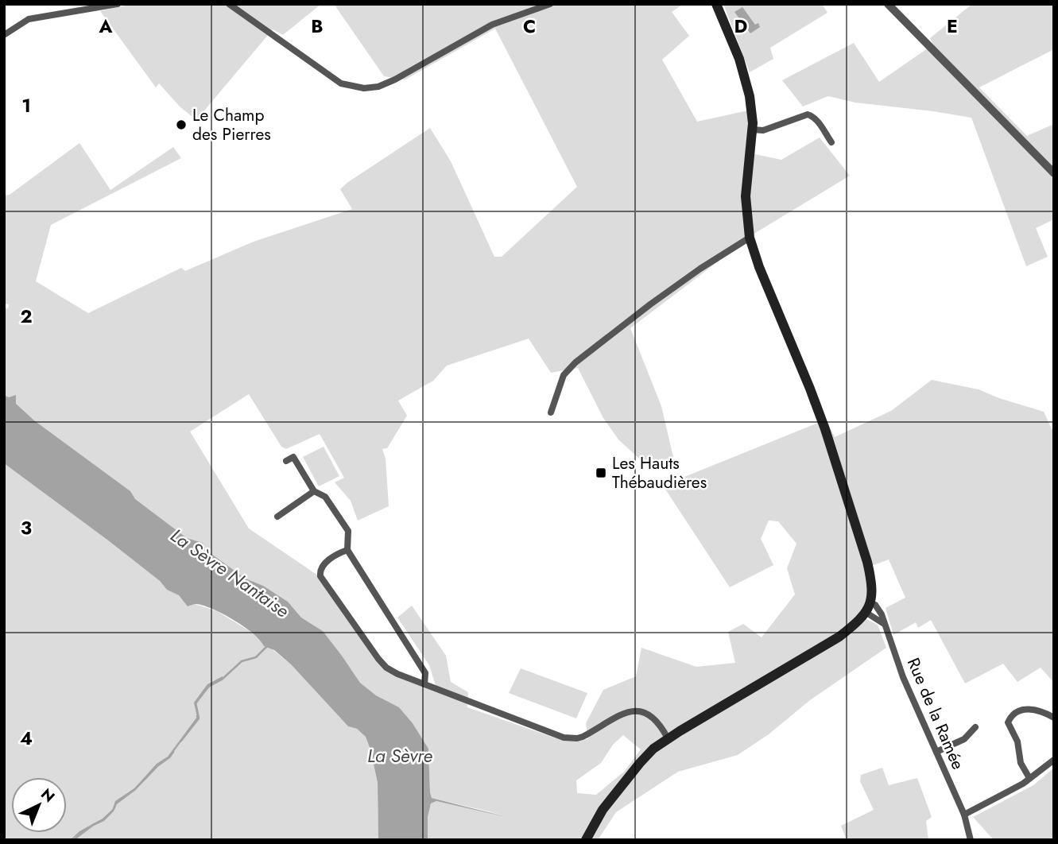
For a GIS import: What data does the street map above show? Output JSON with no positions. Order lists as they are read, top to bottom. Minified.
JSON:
{"streets":{"street":["Rue de la Ramée"]},"water":["La Sèvre Nantaise","La Sèvre"],"places":{"other":["Le Champ des Pierres"],"transit":["Les Hauts Thébaudières"]},"north":"top right","grid":{"columns":["A","B","C","D","E"],"rows":["1","2","3","4"]}}
